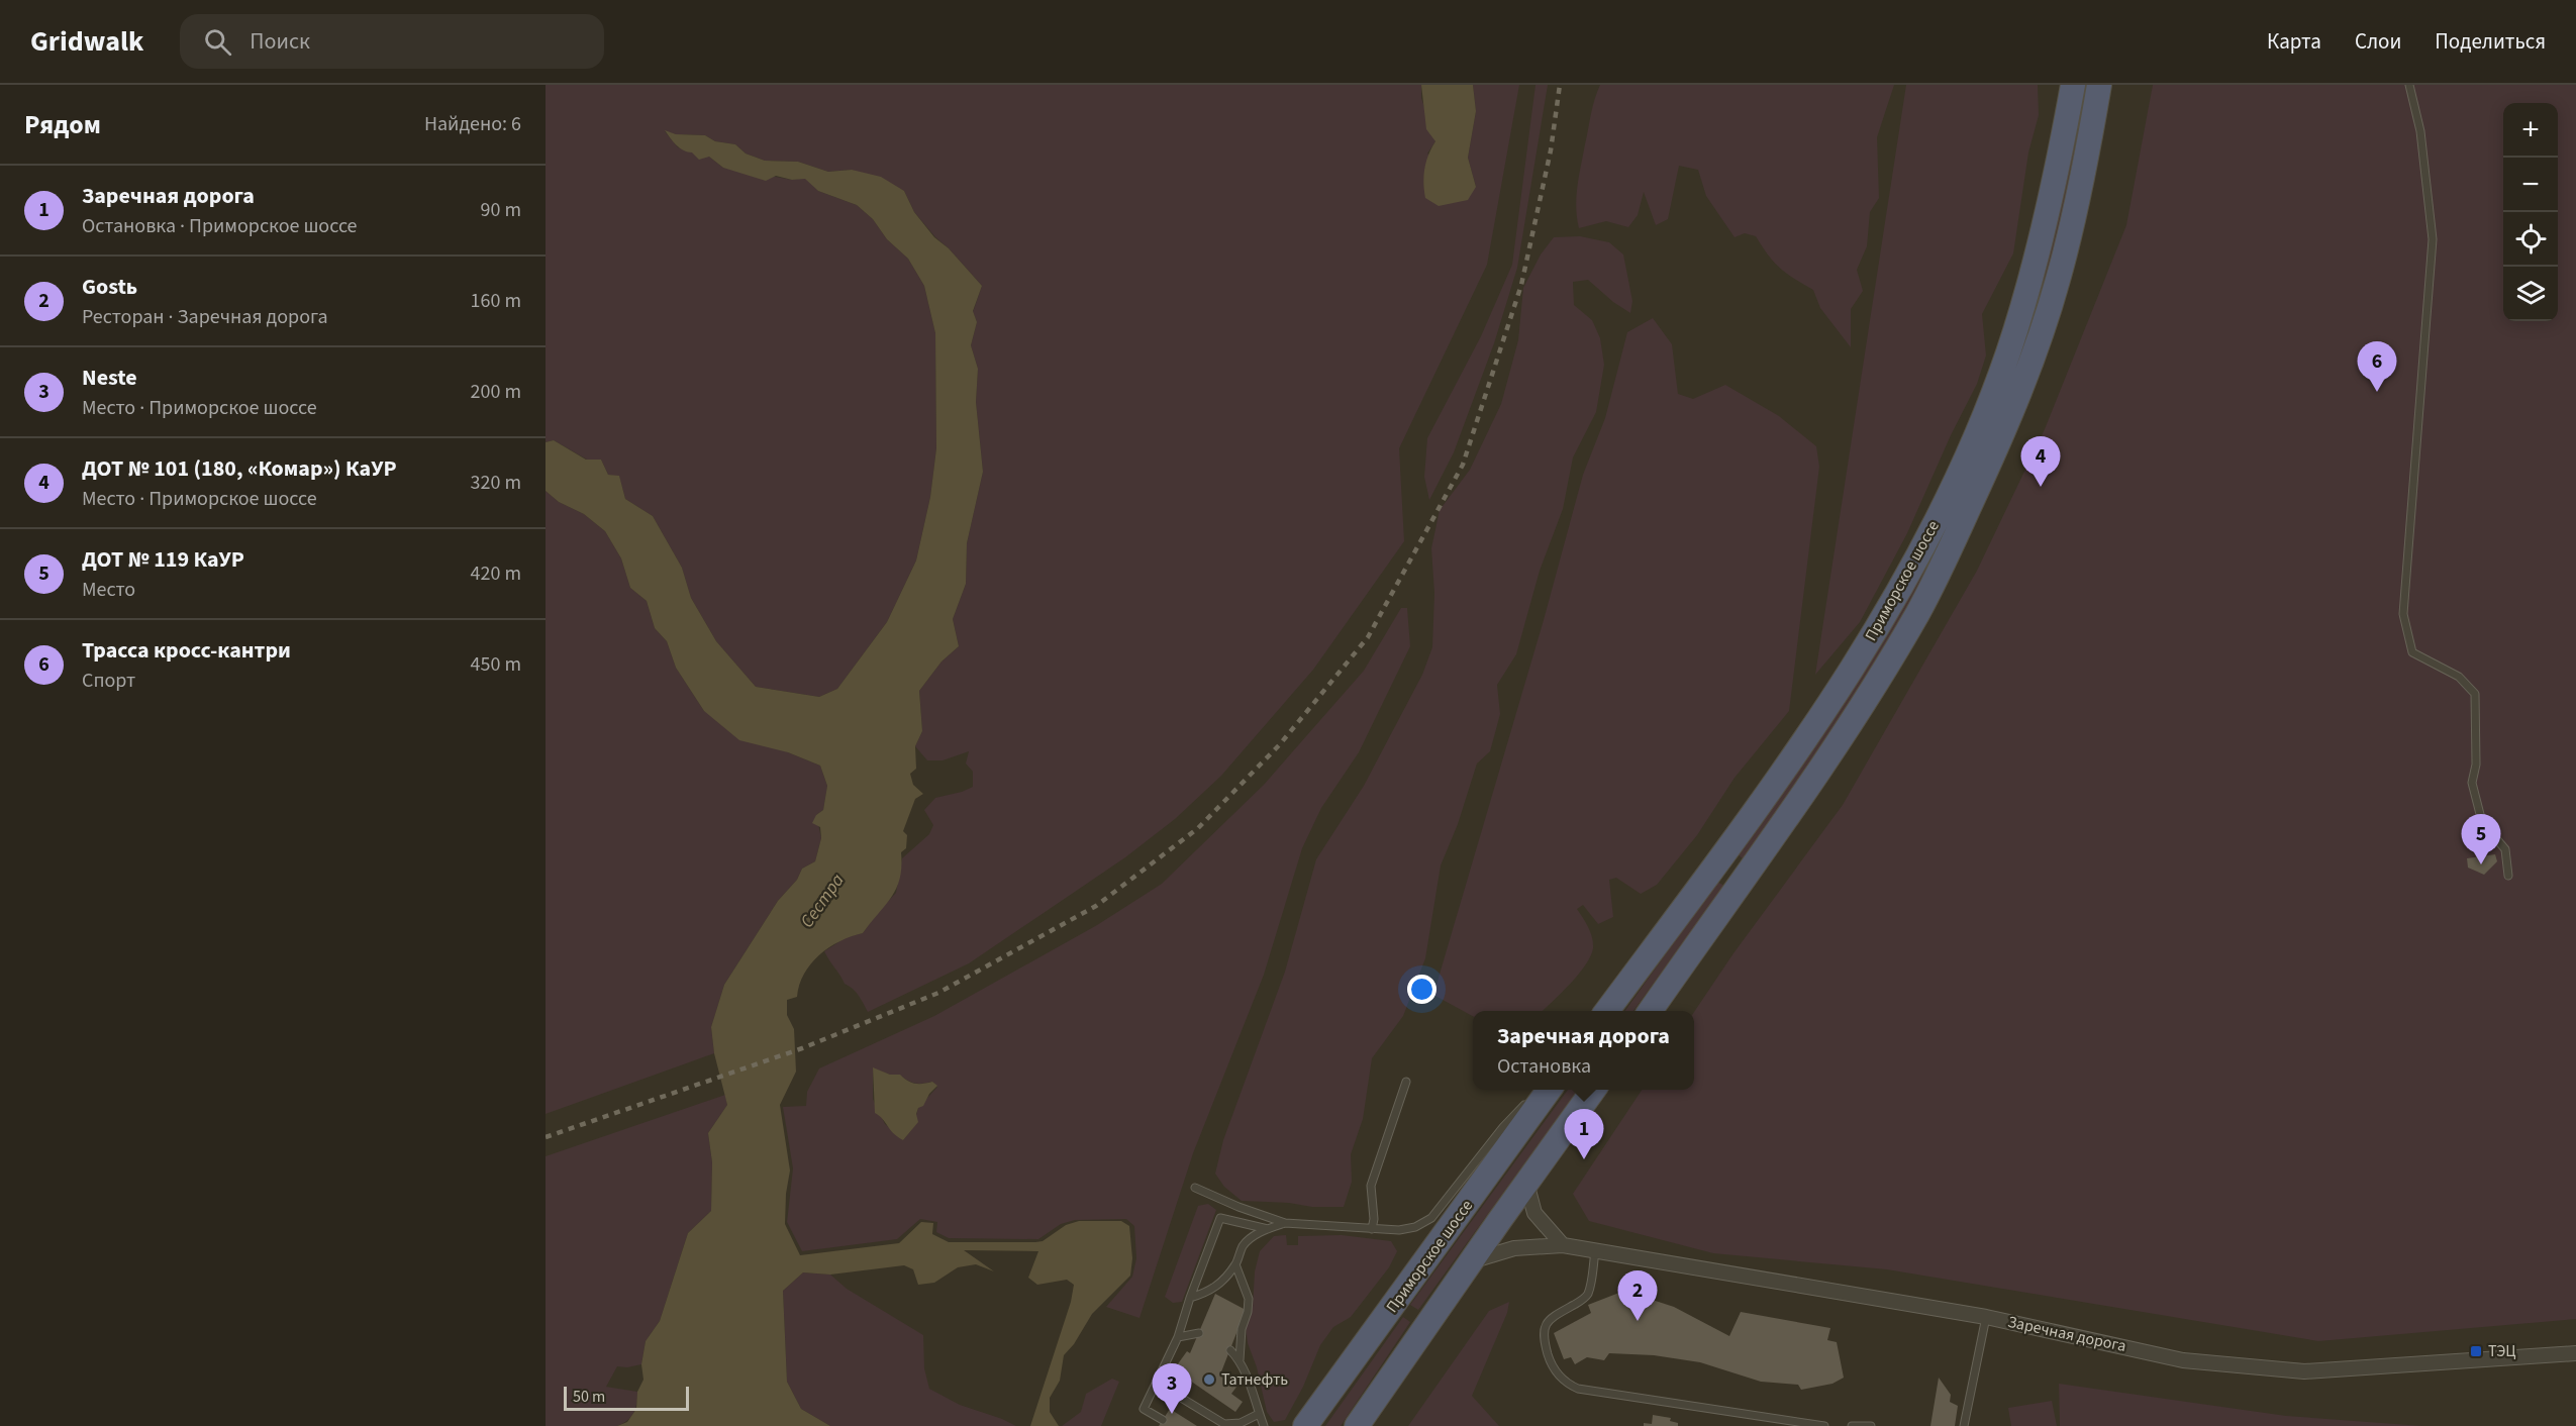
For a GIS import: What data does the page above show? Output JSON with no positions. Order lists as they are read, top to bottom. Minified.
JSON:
{"streets":{"highway":["Приморское шоссе"],"street":["Заречная дорога"]},"water":["Сестра"],"places":{"transit":["ТЭЦ"],"other":["Татнефть"]},"scale_bar":"50 m","page":{"header":"Gridwalk","search":"Поиск","nav":["Карта","Слои","Поделиться"],"heading":["Рядом","Найдено: 6"],"map_buttons":["+","−"],"list":[{"mark":"1","name":"Заречная дорога","note":"Остановка · Приморское шоссе","value":"90 m"},{"mark":"2","name":"Gostь","note":"Ресторан · Заречная дорога","value":"160 m"},{"mark":"3","name":"Neste","note":"Место · Приморское шоссе","value":"200 m"},{"mark":"4","name":"ДОТ № 101 (180, «Комар») КаУР","note":"Место · Приморское шоссе","value":"320 m"},{"mark":"5","name":"ДОТ № 119 КаУР","note":"Место","value":"420 m"},{"mark":"6","name":"Трасса кросс-кантри","note":"Спорт","value":"450 m"}],"pins":["6","4","5","1","2","3"],"popup":["Заречная дорога","Остановка"],"scale":"50 m"}}
